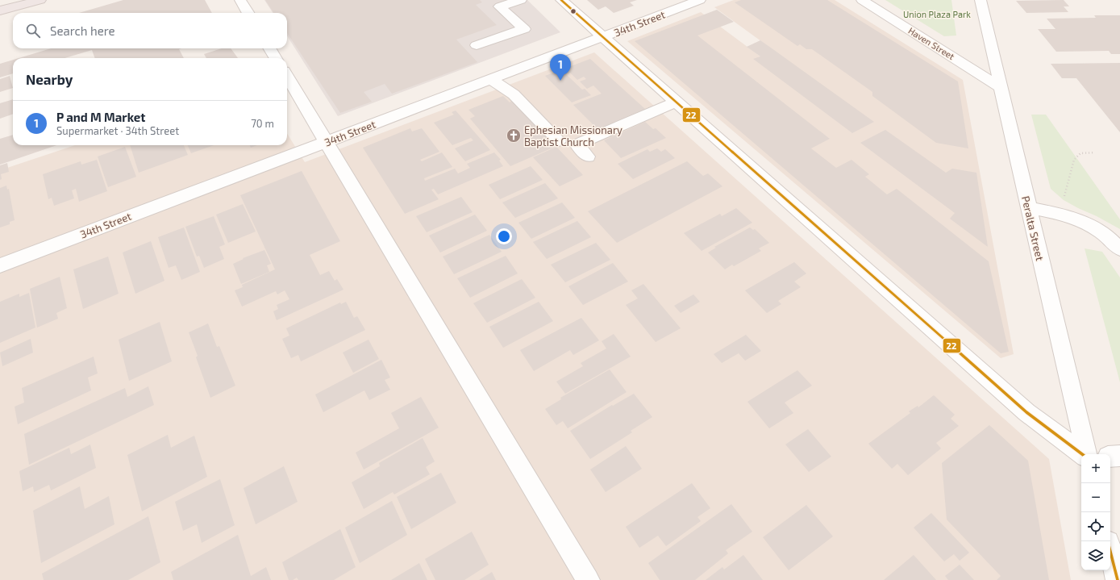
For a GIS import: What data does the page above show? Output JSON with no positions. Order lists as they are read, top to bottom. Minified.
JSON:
{"streets":{"street":["34th Street","Haven Street","Peralta Street"]},"crossings":[["Haven Street","Peralta Street"]],"parks":["Union Plaza Park"],"places":{"church":["Ephesian Missionary Baptist Church"]},"lines":["transit line 22"],"page":{"search":"Search here","pins":"1","heading":"Nearby","list":[{"mark":"1","name":"P and M Market","note":"Supermarket · 34th Street","value":"70 m"}],"map_buttons":["+","−"]}}
